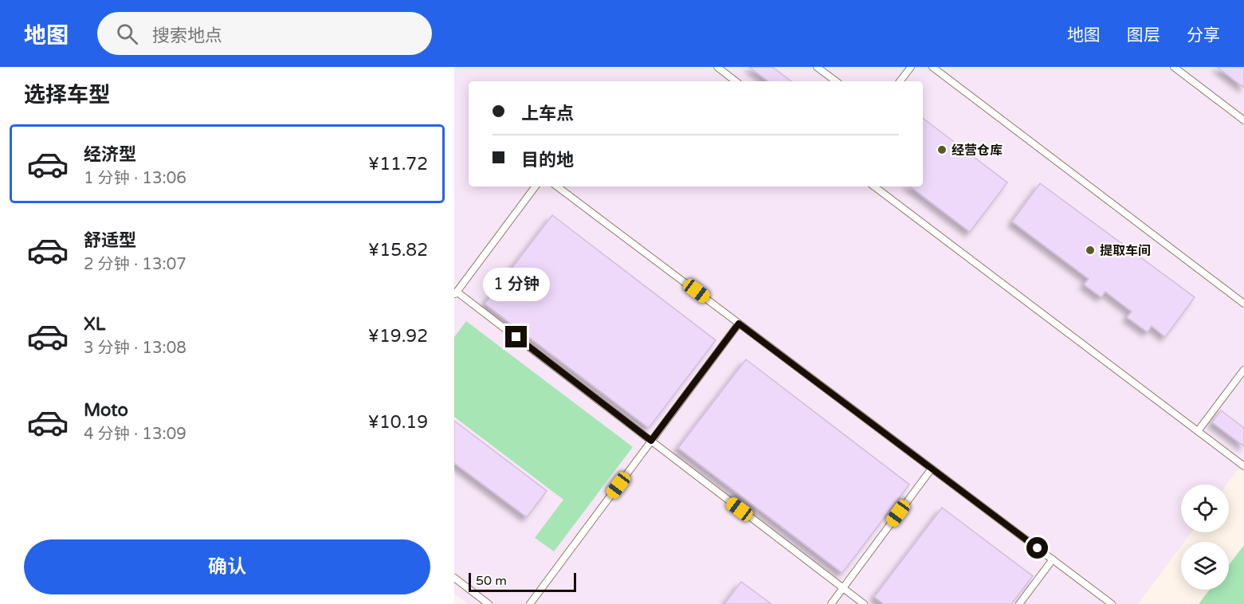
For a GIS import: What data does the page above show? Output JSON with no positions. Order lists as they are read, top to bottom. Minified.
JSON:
{"places":["经营仓库","提取车间"],"scale_bar":"50 m","page":{"header":"地图","search":"搜索地点","nav":["地图","图层","分享"],"heading":"选择车型","banner":["上车点","目的地"],"list":[{"name":"经济型","note":"1 分钟 · 13:06","value":"¥11.72"},{"name":"舒适型","note":"2 分钟 · 13:07","value":"¥15.82"},{"name":"XL","note":"3 分钟 · 13:08","value":"¥19.92"},{"name":"Moto","note":"4 分钟 · 13:09","value":"¥10.19"}],"bubble":"1 分钟","buttons":"确认","scale":"50 m"}}
